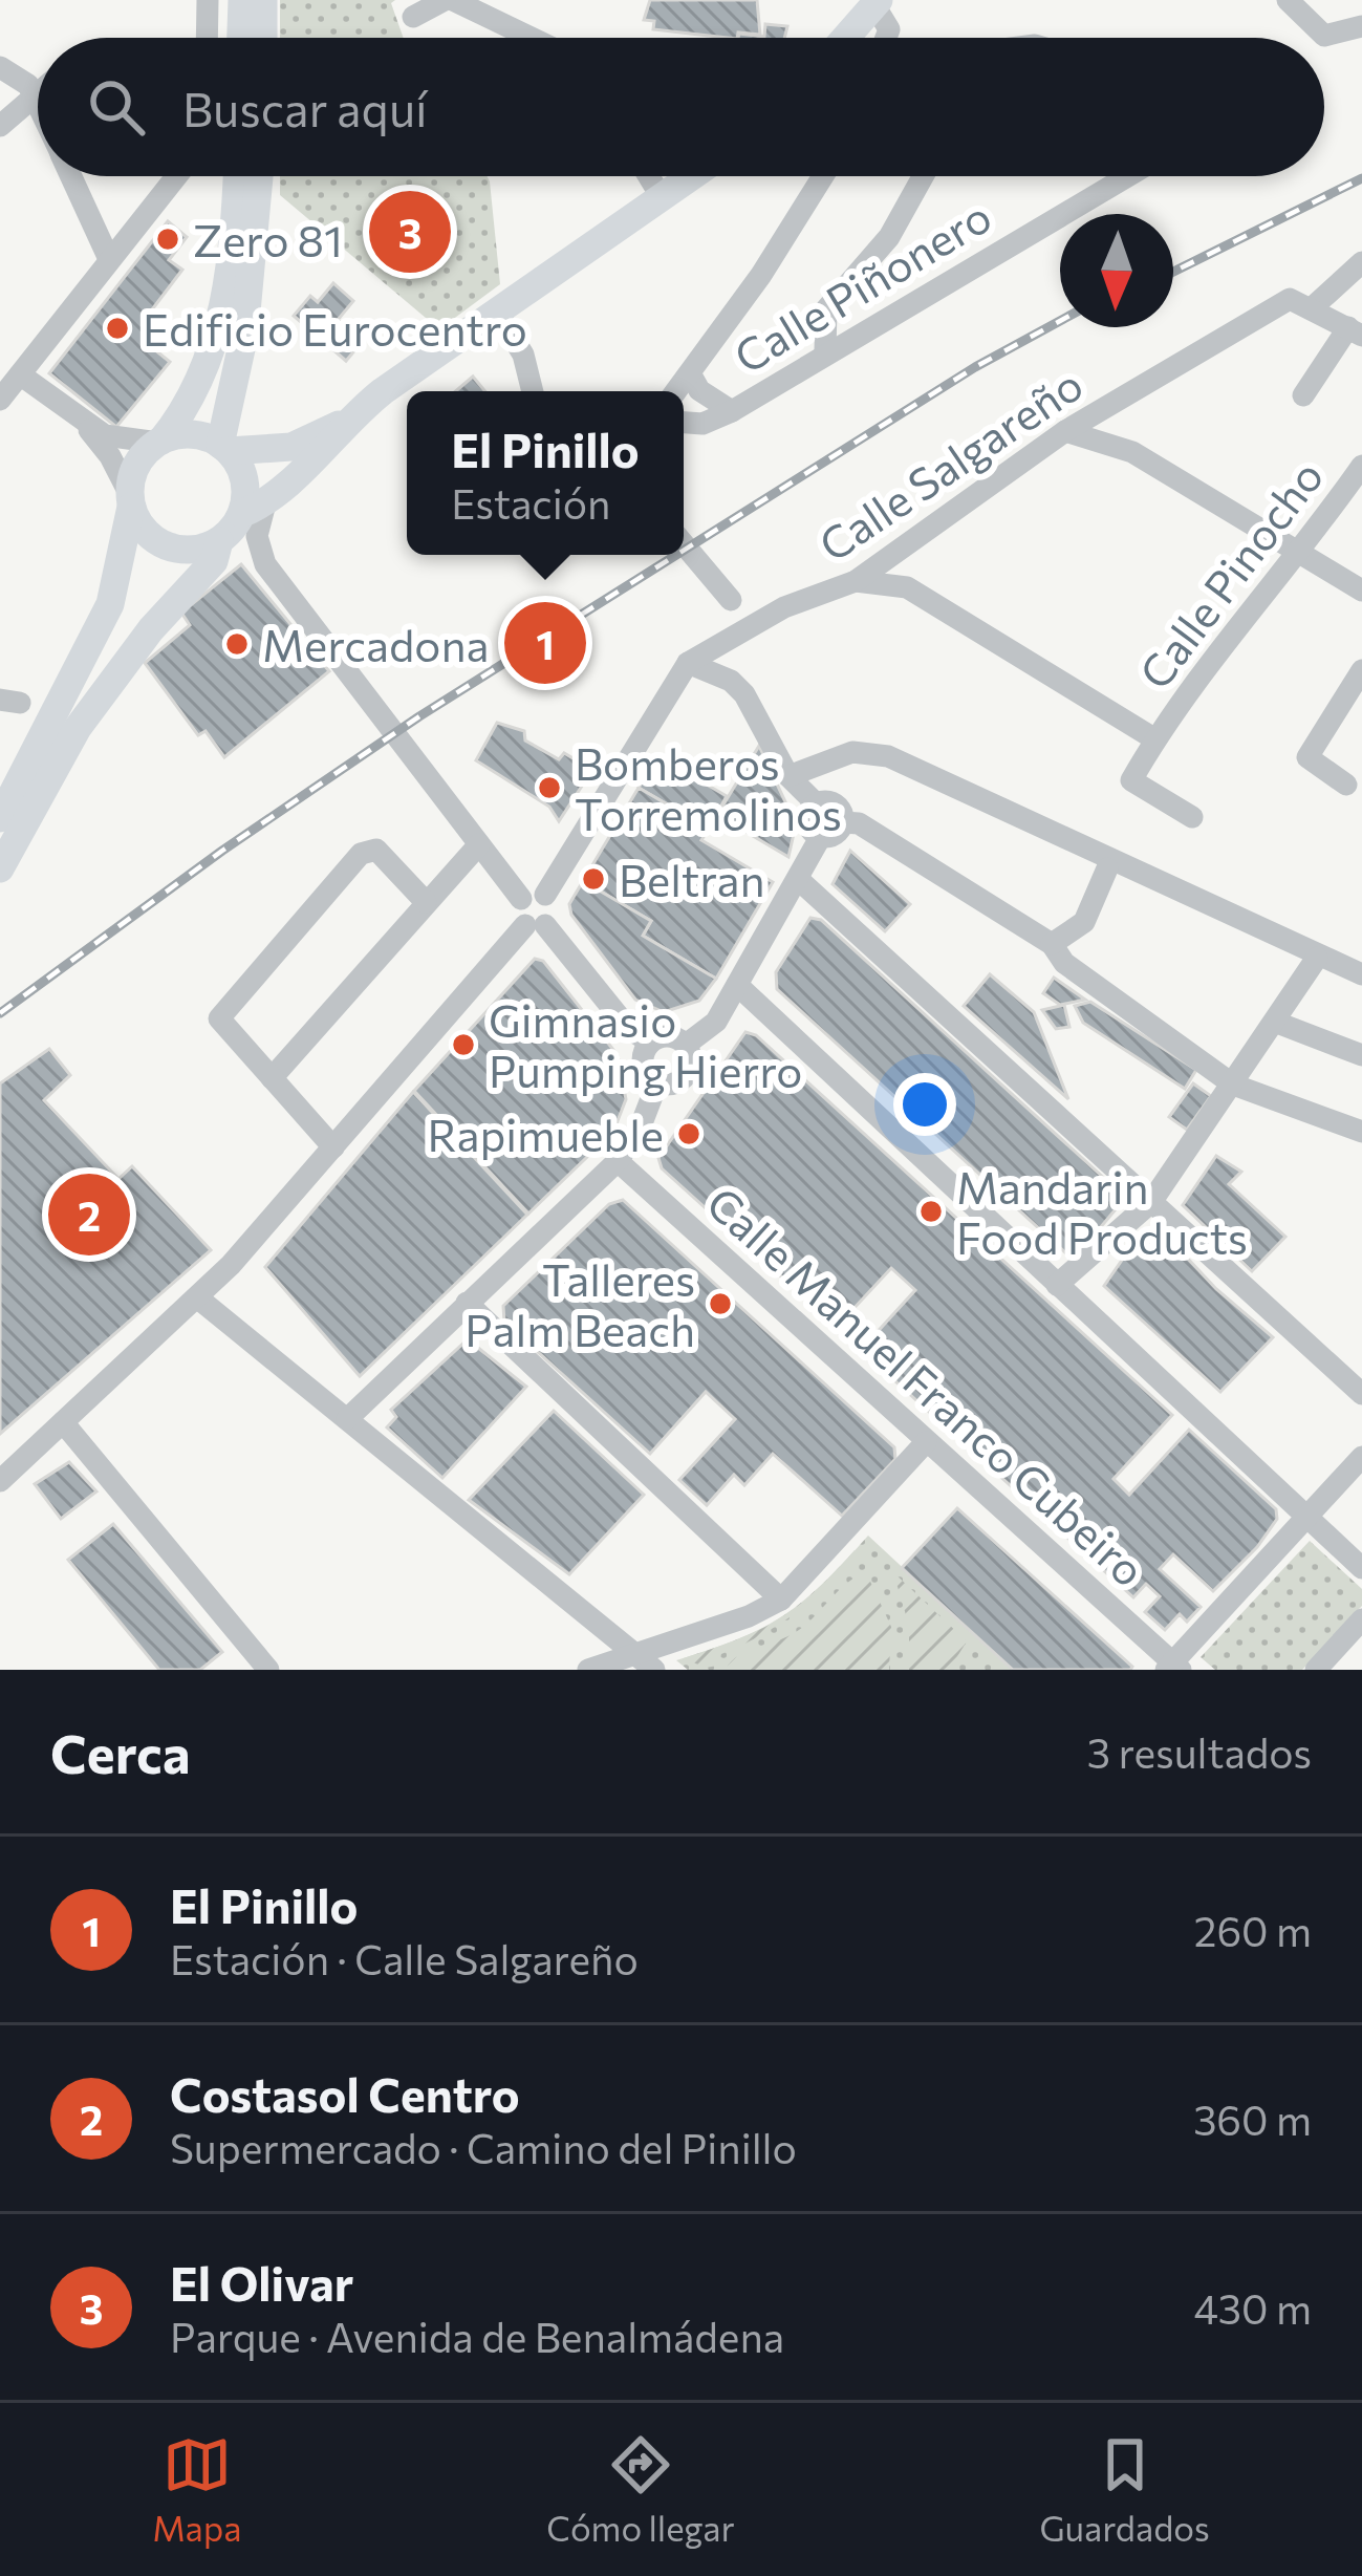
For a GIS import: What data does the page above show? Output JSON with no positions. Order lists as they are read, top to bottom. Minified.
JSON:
{"streets":{"street":["Calle Piñonero","Calle Salgareño","Calle Pinocho","Calle Manuel Franco Cubeiro"]},"crossings":[["Calle Salgareño","Calle Pinocho"]],"places":["Zero 81","Edificio Eurocentro","Mercadona","Bomberos Torremolinos","Beltran","Gimnasio Pumping Hierro","Rapimueble","Mandarin Food Products","Talleres Palm Beach"],"north":"bottom","page":{"search":"Buscar aquí","pins":["3","1","2"],"popup":["El Pinillo","Estación"],"heading":["Cerca","3 resultados"],"list":[{"mark":"1","name":"El Pinillo","note":"Estación · Calle Salgareño","value":"260 m"},{"mark":"2","name":"Costasol Centro","note":"Supermercado · Camino del Pinillo","value":"360 m"},{"mark":"3","name":"El Olivar","note":"Parque · Avenida de Benalmádena","value":"430 m"}],"nav":["Mapa","Cómo llegar","Guardados"]}}
